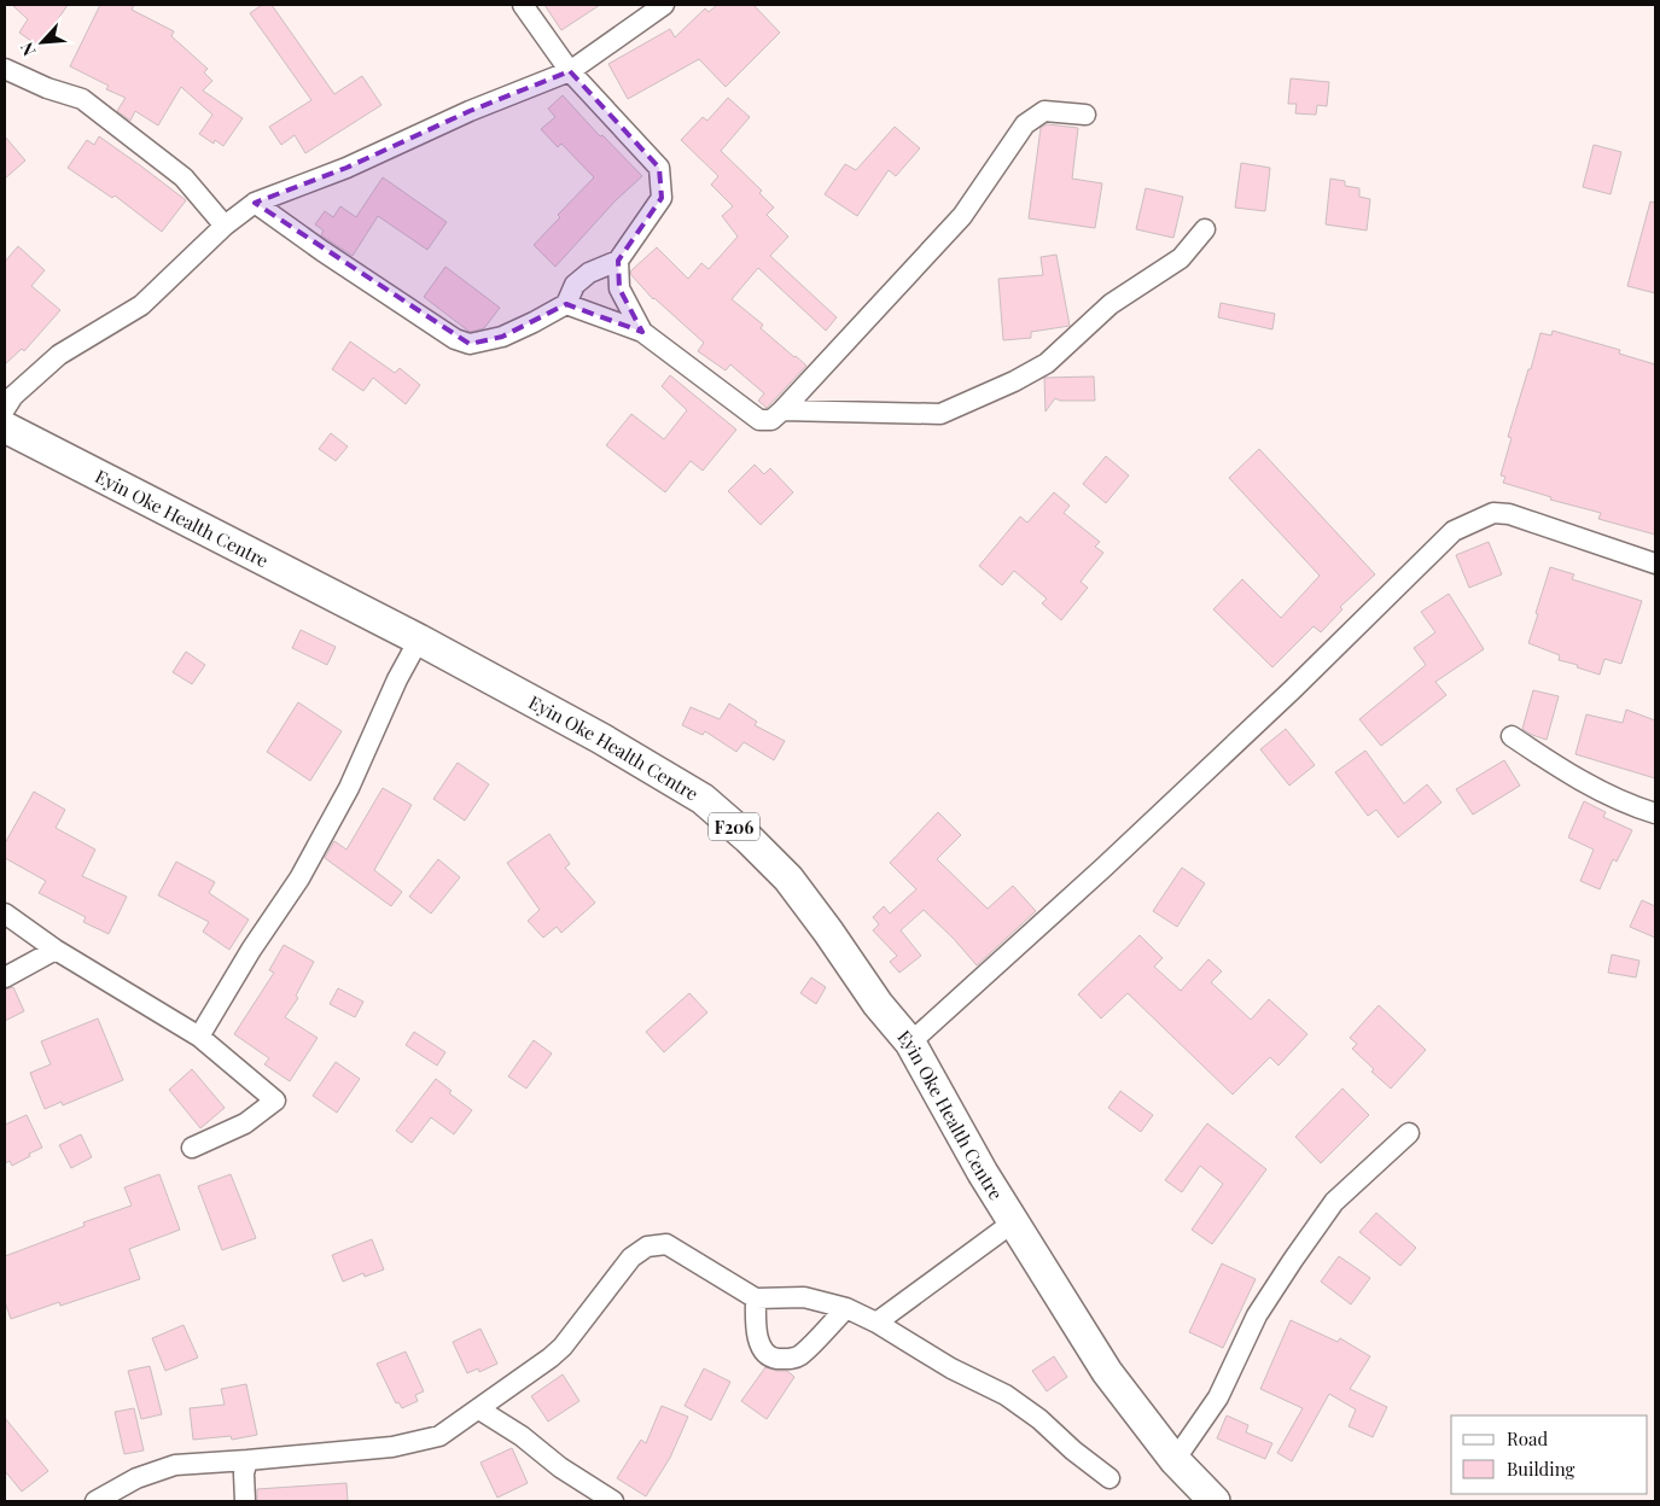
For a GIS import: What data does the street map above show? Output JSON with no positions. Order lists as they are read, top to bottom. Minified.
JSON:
{"streets":{"main road":["Eyin Oke Health Centre","F206"]},"legend":["Road","Building"],"north":"bottom left"}
